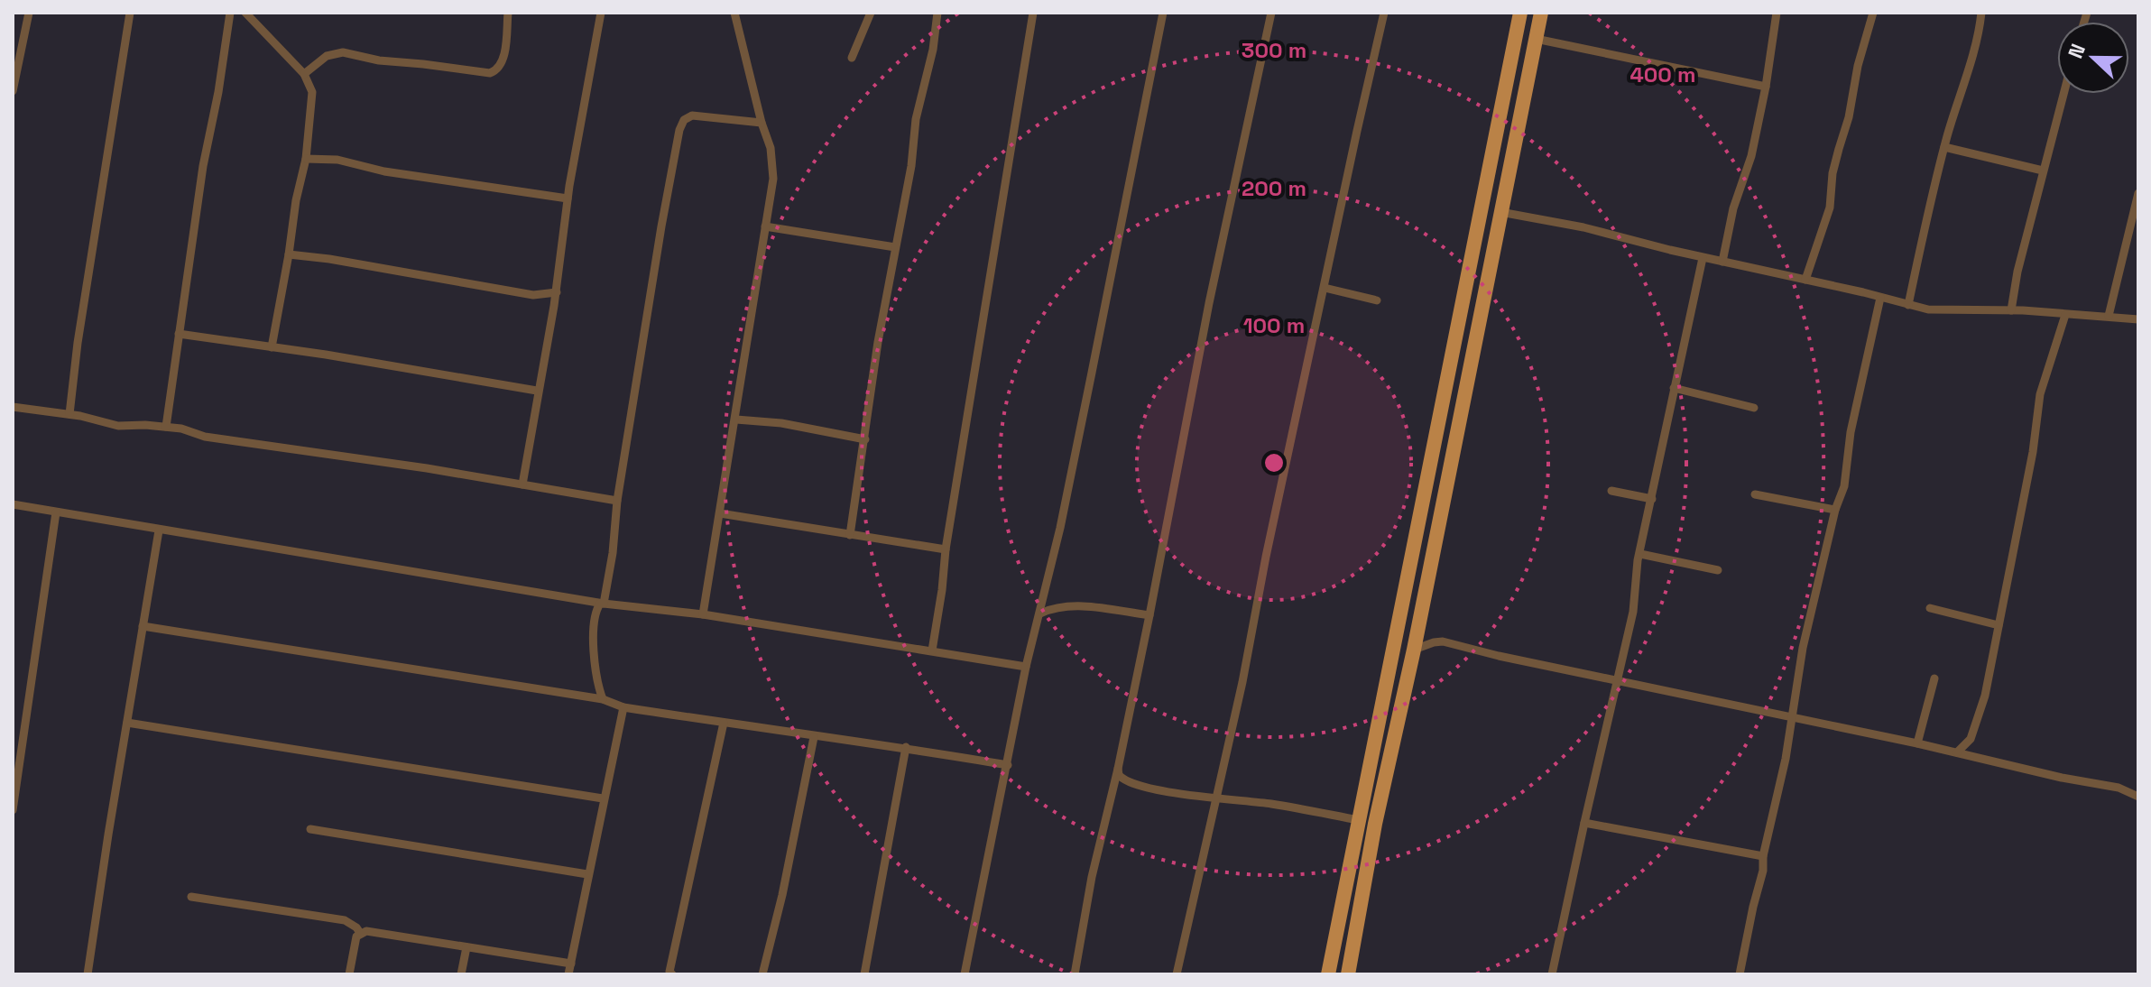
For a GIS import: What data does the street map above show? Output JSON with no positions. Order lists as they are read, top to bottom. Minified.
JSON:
{"north":"left","rings":["300 m","400 m","200 m","100 m"]}
